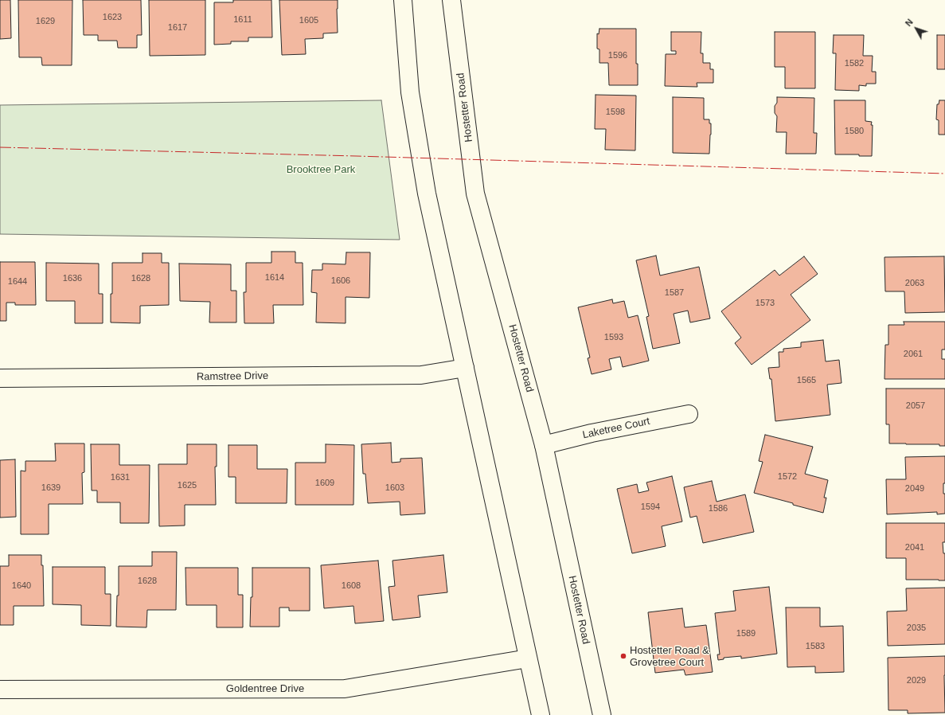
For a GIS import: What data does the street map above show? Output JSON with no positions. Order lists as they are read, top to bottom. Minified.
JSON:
{"streets":{"main road":["Hostetter Road","Ramstree Drive","Laketree Court","Goldentree Drive"]},"crossings":[["Hostetter Road","Laketree Court"]],"parks":["Brooktree Park"],"places":["Hostetter Road & Grovetree Court"],"house_numbers":["1623","1611","1605","1629","1617","1596","1582","1598","1580","1614","1636","1628","1606","1644","2063","1587","1573","1593","2061","1565","2057","1572","1631","1609","1625","1639","1603","2049","1594","1586","2041","1628","1640","1608","2035","1589","1583","2029"],"north":"top left"}
